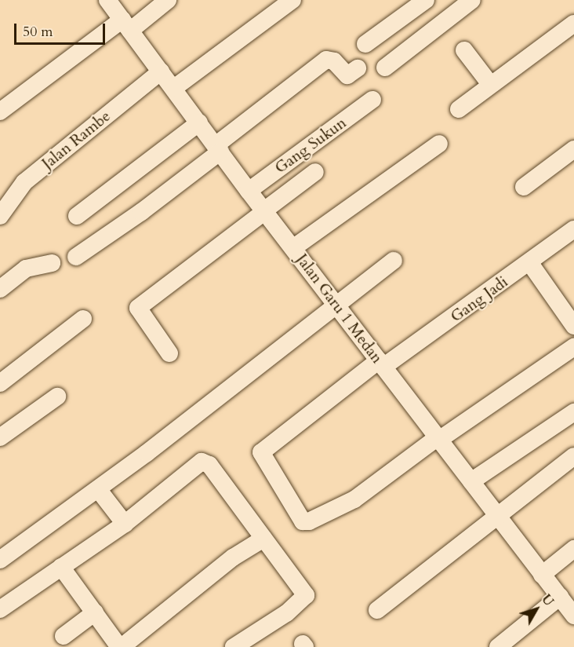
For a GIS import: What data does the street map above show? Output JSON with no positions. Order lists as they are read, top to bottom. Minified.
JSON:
{"streets":{"street":["Jalan Rambe","Gang Sukun","Gang Jadi","Jalan Garu 1 Medan"]},"crossings":[["Jalan Rambe","Jalan Garu 1 Medan"],["Gang Sukun","Jalan Garu 1 Medan"],["Gang Jadi","Jalan Garu 1 Medan"]],"scale_bar":"50 m","north":"top right"}
